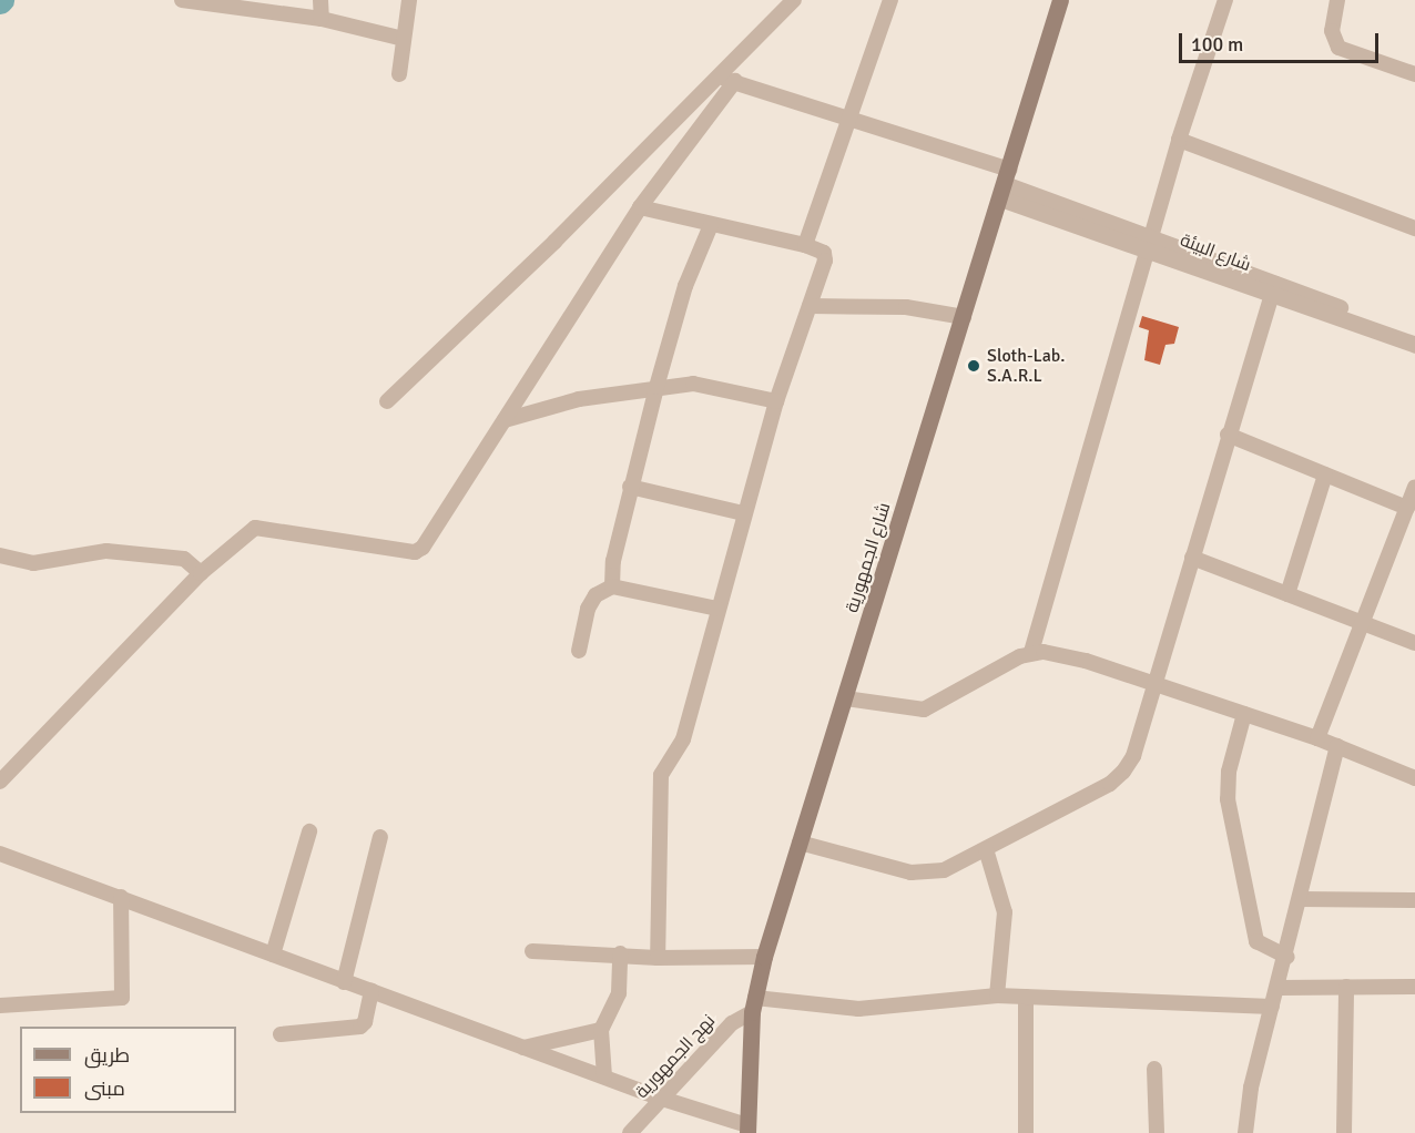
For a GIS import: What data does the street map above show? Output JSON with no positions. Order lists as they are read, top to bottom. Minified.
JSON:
{"streets":{"main road":["شارع الجمهورية"],"street":["شارع البيئة","نهج الجمهورية"]},"crossings":[["شارع البيئة","شارع الجمهورية"],["شارع الجمهورية","نهج الجمهورية"]],"places":["Sloth-Lab. S.A.R.L"],"legend":["طريق","مبنى"],"scale_bar":"100 m"}
